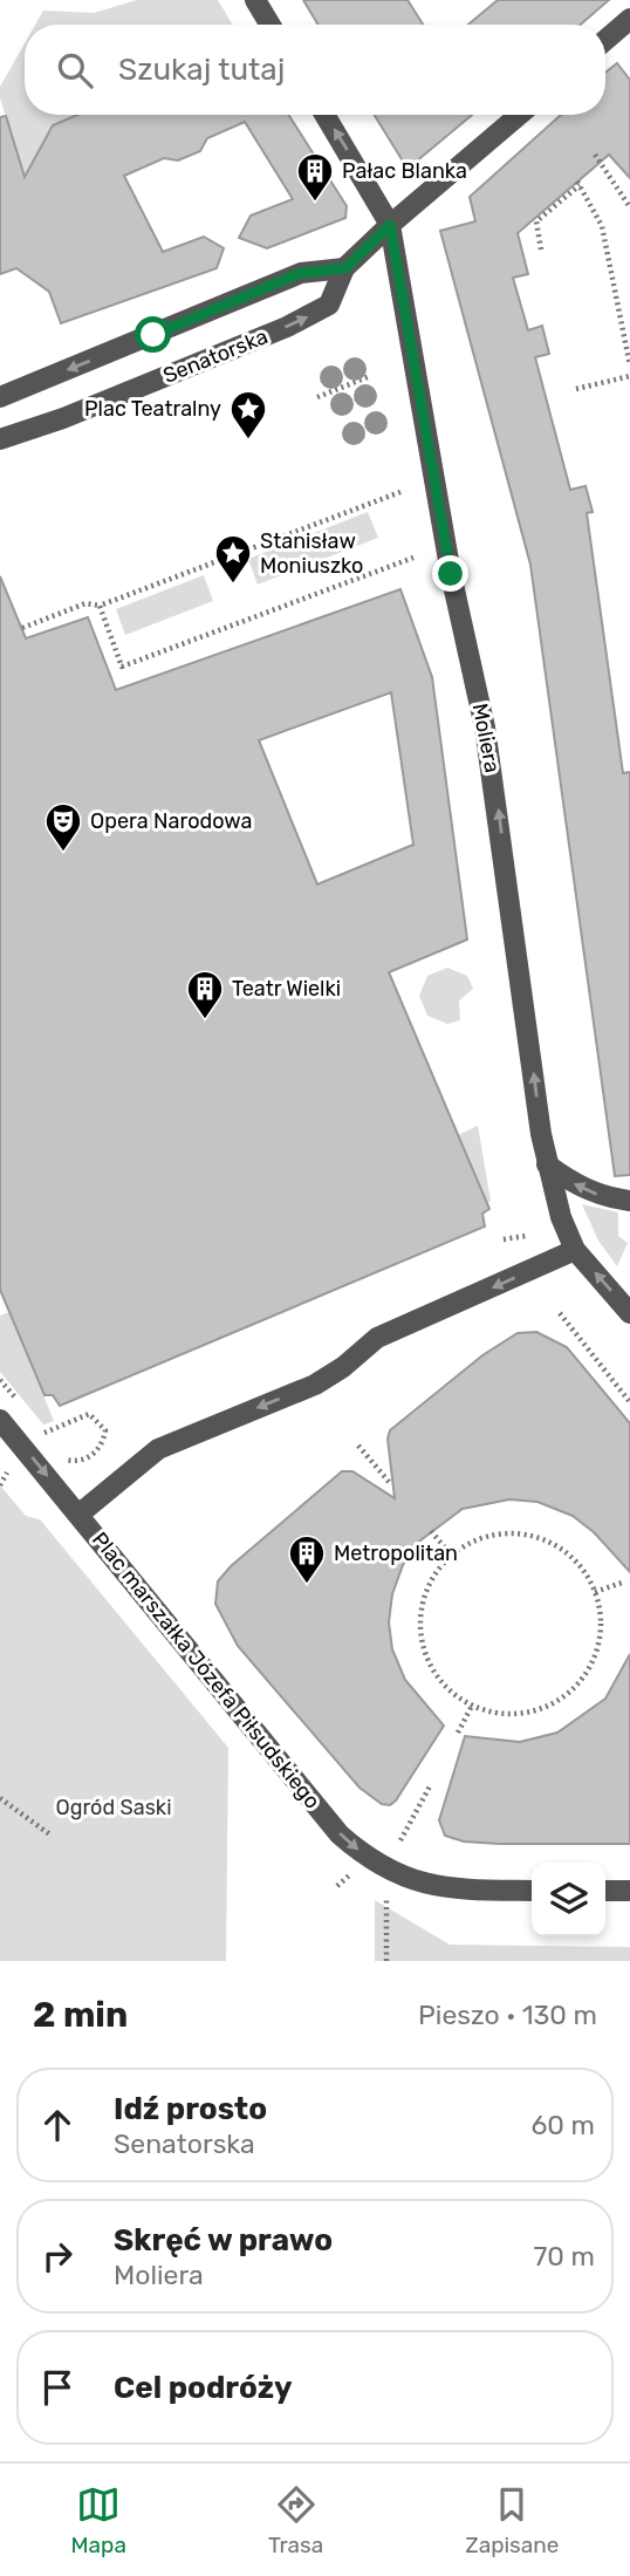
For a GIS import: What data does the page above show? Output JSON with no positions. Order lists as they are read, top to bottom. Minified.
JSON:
{"streets":{"street":["Senatorska","Moliera","Plac marszałka Józefa Piłsudskiego"]},"crossings":[["Senatorska","Moliera"],["Moliera","Plac marszałka Józefa Piłsudskiego"]],"one_way":["Moliera"],"parks":["Ogród Saski"],"places":{"building":["Pałac Blanka","Teatr Wielki","Metropolitan"],"place":["Plac Teatralny","Stanisław Moniuszko"],"theatre":["Opera Narodowa"]},"page":{"search":"Szukaj tutaj","heading":["2 min","Pieszo · 130 m"],"list":[["Idź prosto","Senatorska","60 m"],["Skręć w prawo","Moliera","70 m"],"Cel podróży"],"nav":["Mapa","Trasa","Zapisane"]}}
